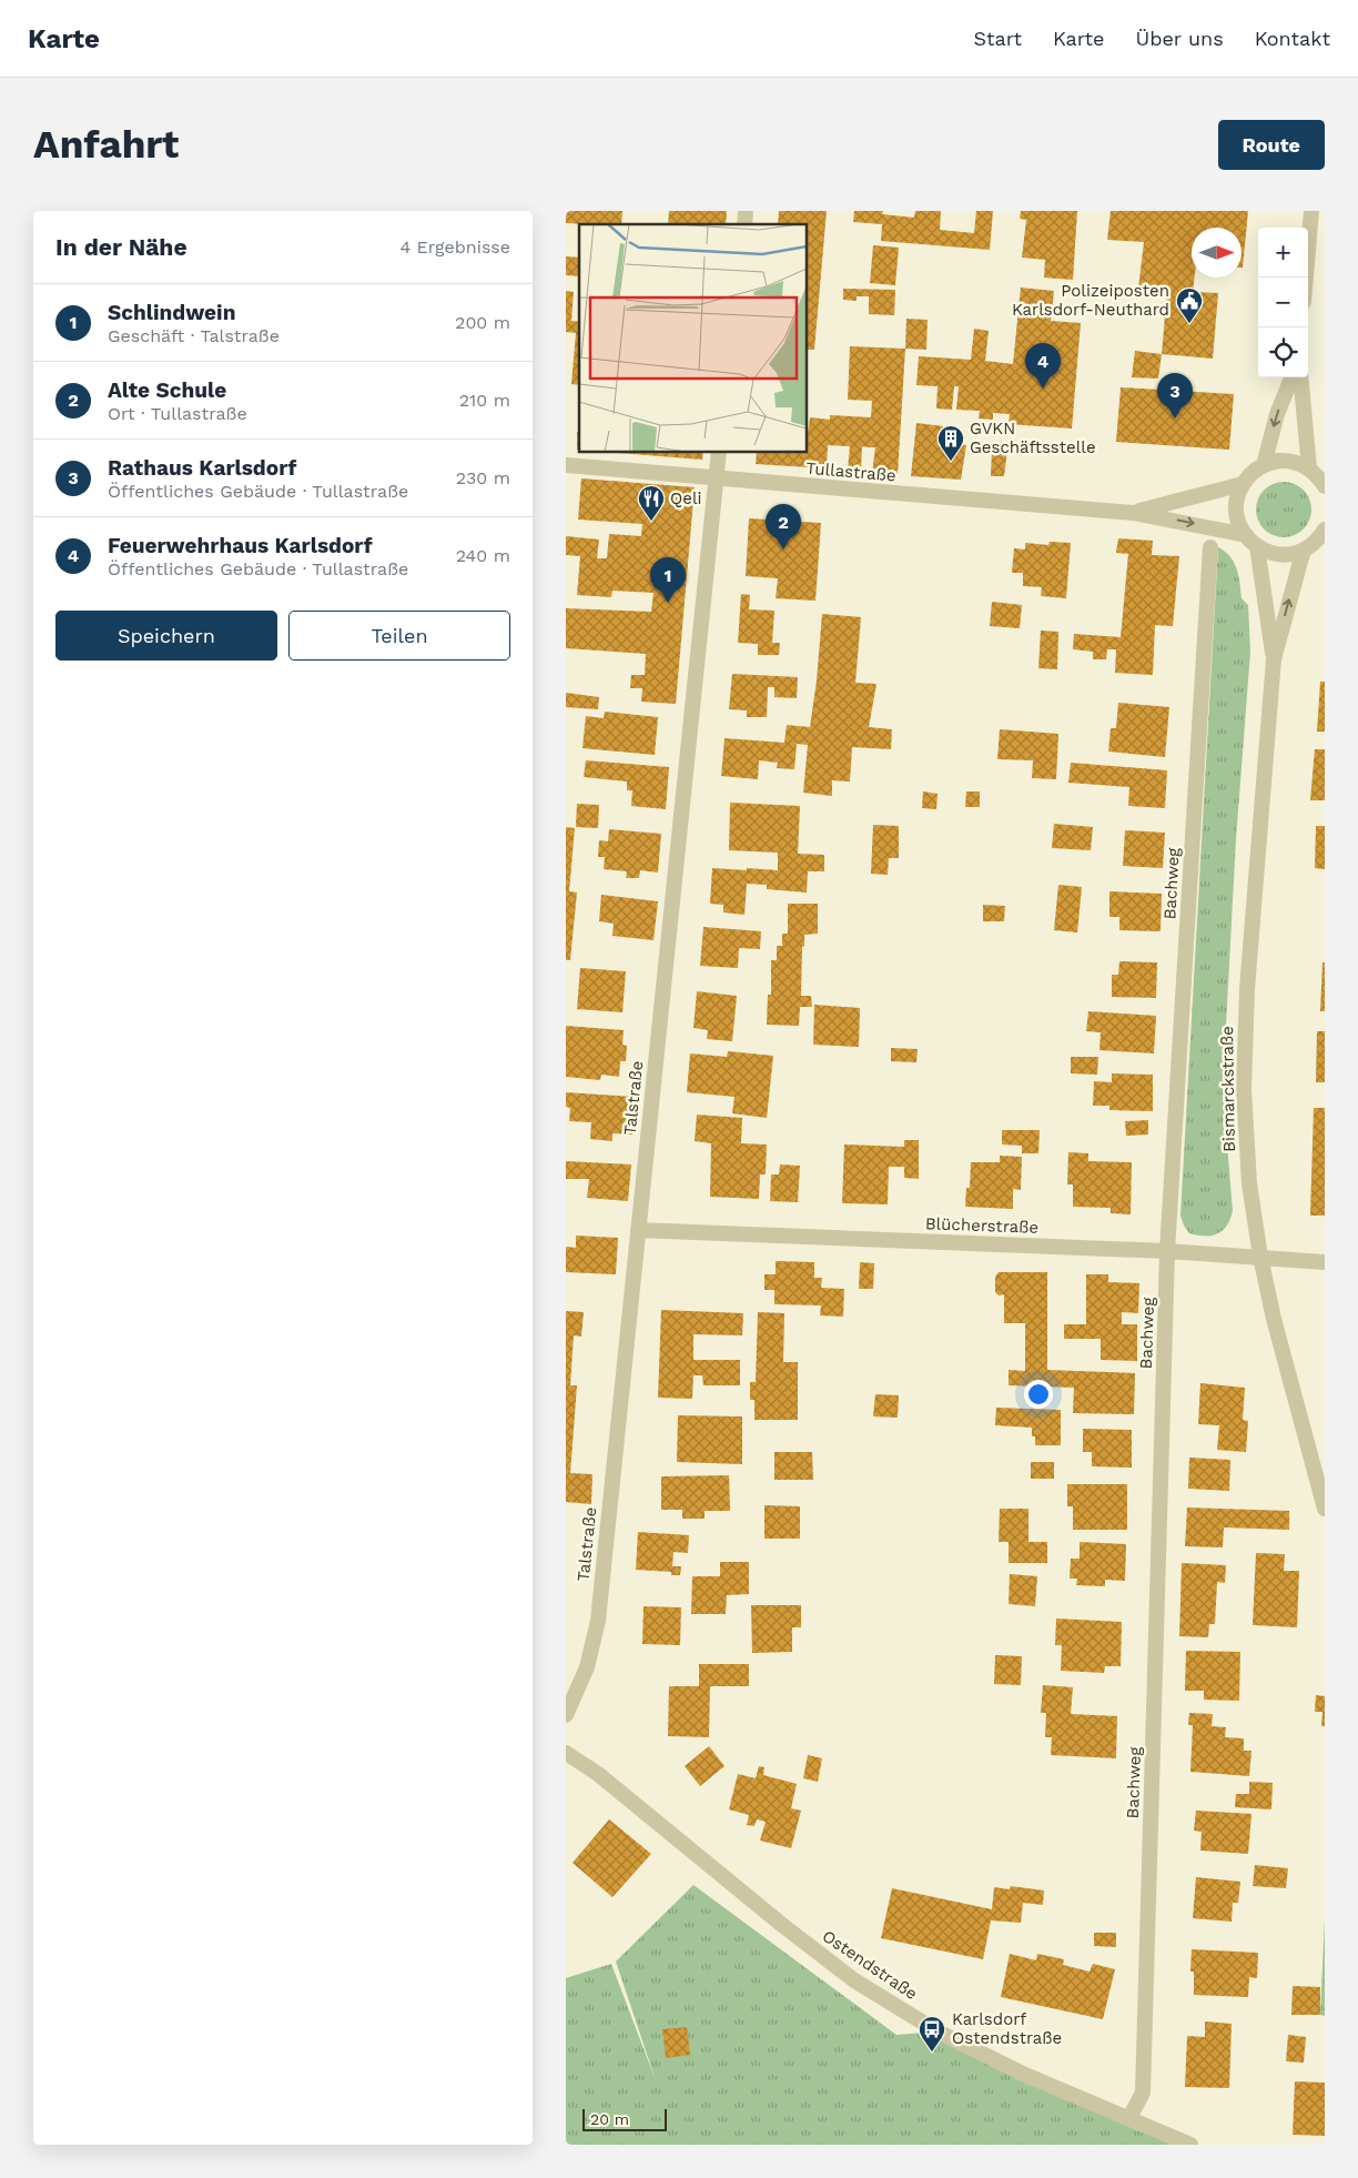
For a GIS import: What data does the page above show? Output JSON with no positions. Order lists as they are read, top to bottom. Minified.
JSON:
{"streets":{"street":["Tullastraße","Bachweg","Bismarckstraße","Talstraße","Blücherstraße","Ostendstraße"]},"crossings":[["Tullastraße","Talstraße"],["Bachweg","Blücherstraße"],["Bachweg","Ostendstraße"],["Bismarckstraße","Blücherstraße"],["Talstraße","Blücherstraße"]],"places":{"public building":["Polizeiposten Karlsdorf-Neuthard"],"building":["GVKN Geschäftsstelle"],"restaurant":["Qeli"],"bus stop":["Karlsdorf Ostendstraße"]},"scale_bar":"20 m","north":"right","page":{"header":"Karte","nav":["Start","Karte","Über uns","Kontakt"],"buttons":["Route",["Speichern","Teilen"]],"title":"Anfahrt","heading":["In der Nähe","4 Ergebnisse"],"map_buttons":["+","−"],"list":[{"mark":"1","name":"Schlindwein","note":"Geschäft · Talstraße","value":"200 m"},{"mark":"2","name":"Alte Schule","note":"Ort · Tullastraße","value":"210 m"},{"mark":"3","name":"Rathaus Karlsdorf","note":"Öffentliches Gebäude · Tullastraße","value":"230 m"},{"mark":"4","name":"Feuerwehrhaus Karlsdorf","note":"Öffentliches Gebäude · Tullastraße","value":"240 m"}],"pins":["4","3","2","1"],"scale":"20 m"}}
